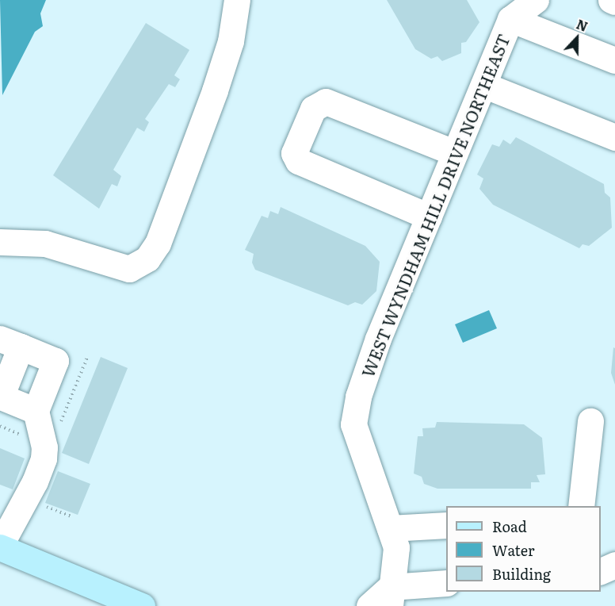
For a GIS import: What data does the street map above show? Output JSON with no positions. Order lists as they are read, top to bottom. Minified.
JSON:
{"streets":{"street":["WEST WYNDHAM HILL DRIVE NORTHEAST"]},"legend":["Road","Water","Building"],"north":"top"}
